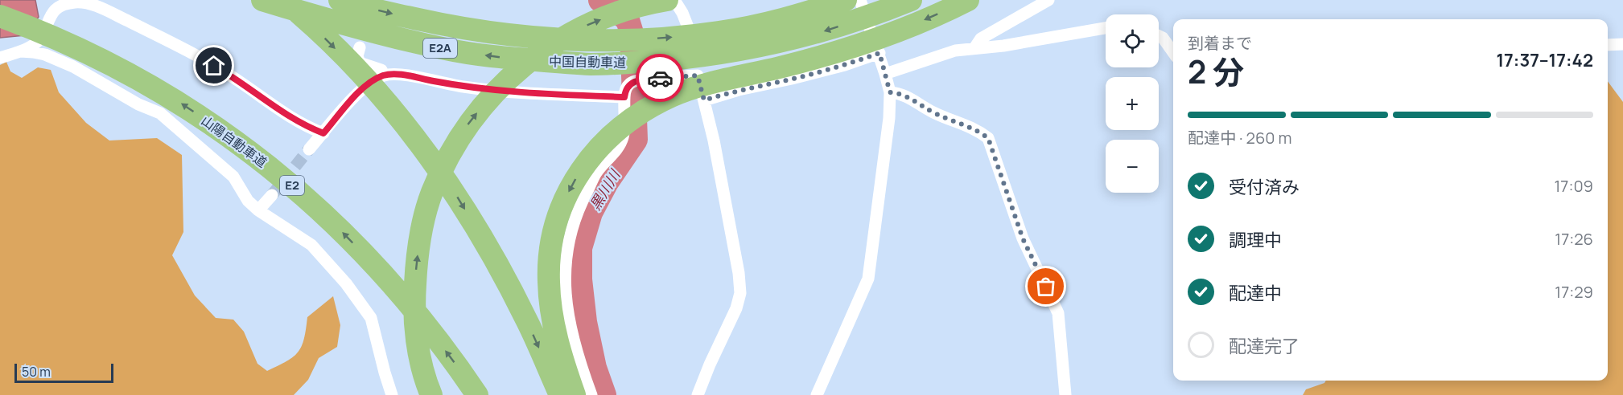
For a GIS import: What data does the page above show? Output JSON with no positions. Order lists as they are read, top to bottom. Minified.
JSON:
{"streets":{"highway":["E2A","中国自動車道","山陽自動車道","E2"]},"water":["黒川川"],"scale_bar":"50 m","page":{"map_buttons":["+","−"],"heading":["2 分","到着まで","17:37–17:42"],"bar":"配達中 · 260 m","list":[["受付済み","17:09"],["調理中","17:26"],["配達中","17:29"],"配達完了"],"scale":"50 m"}}
